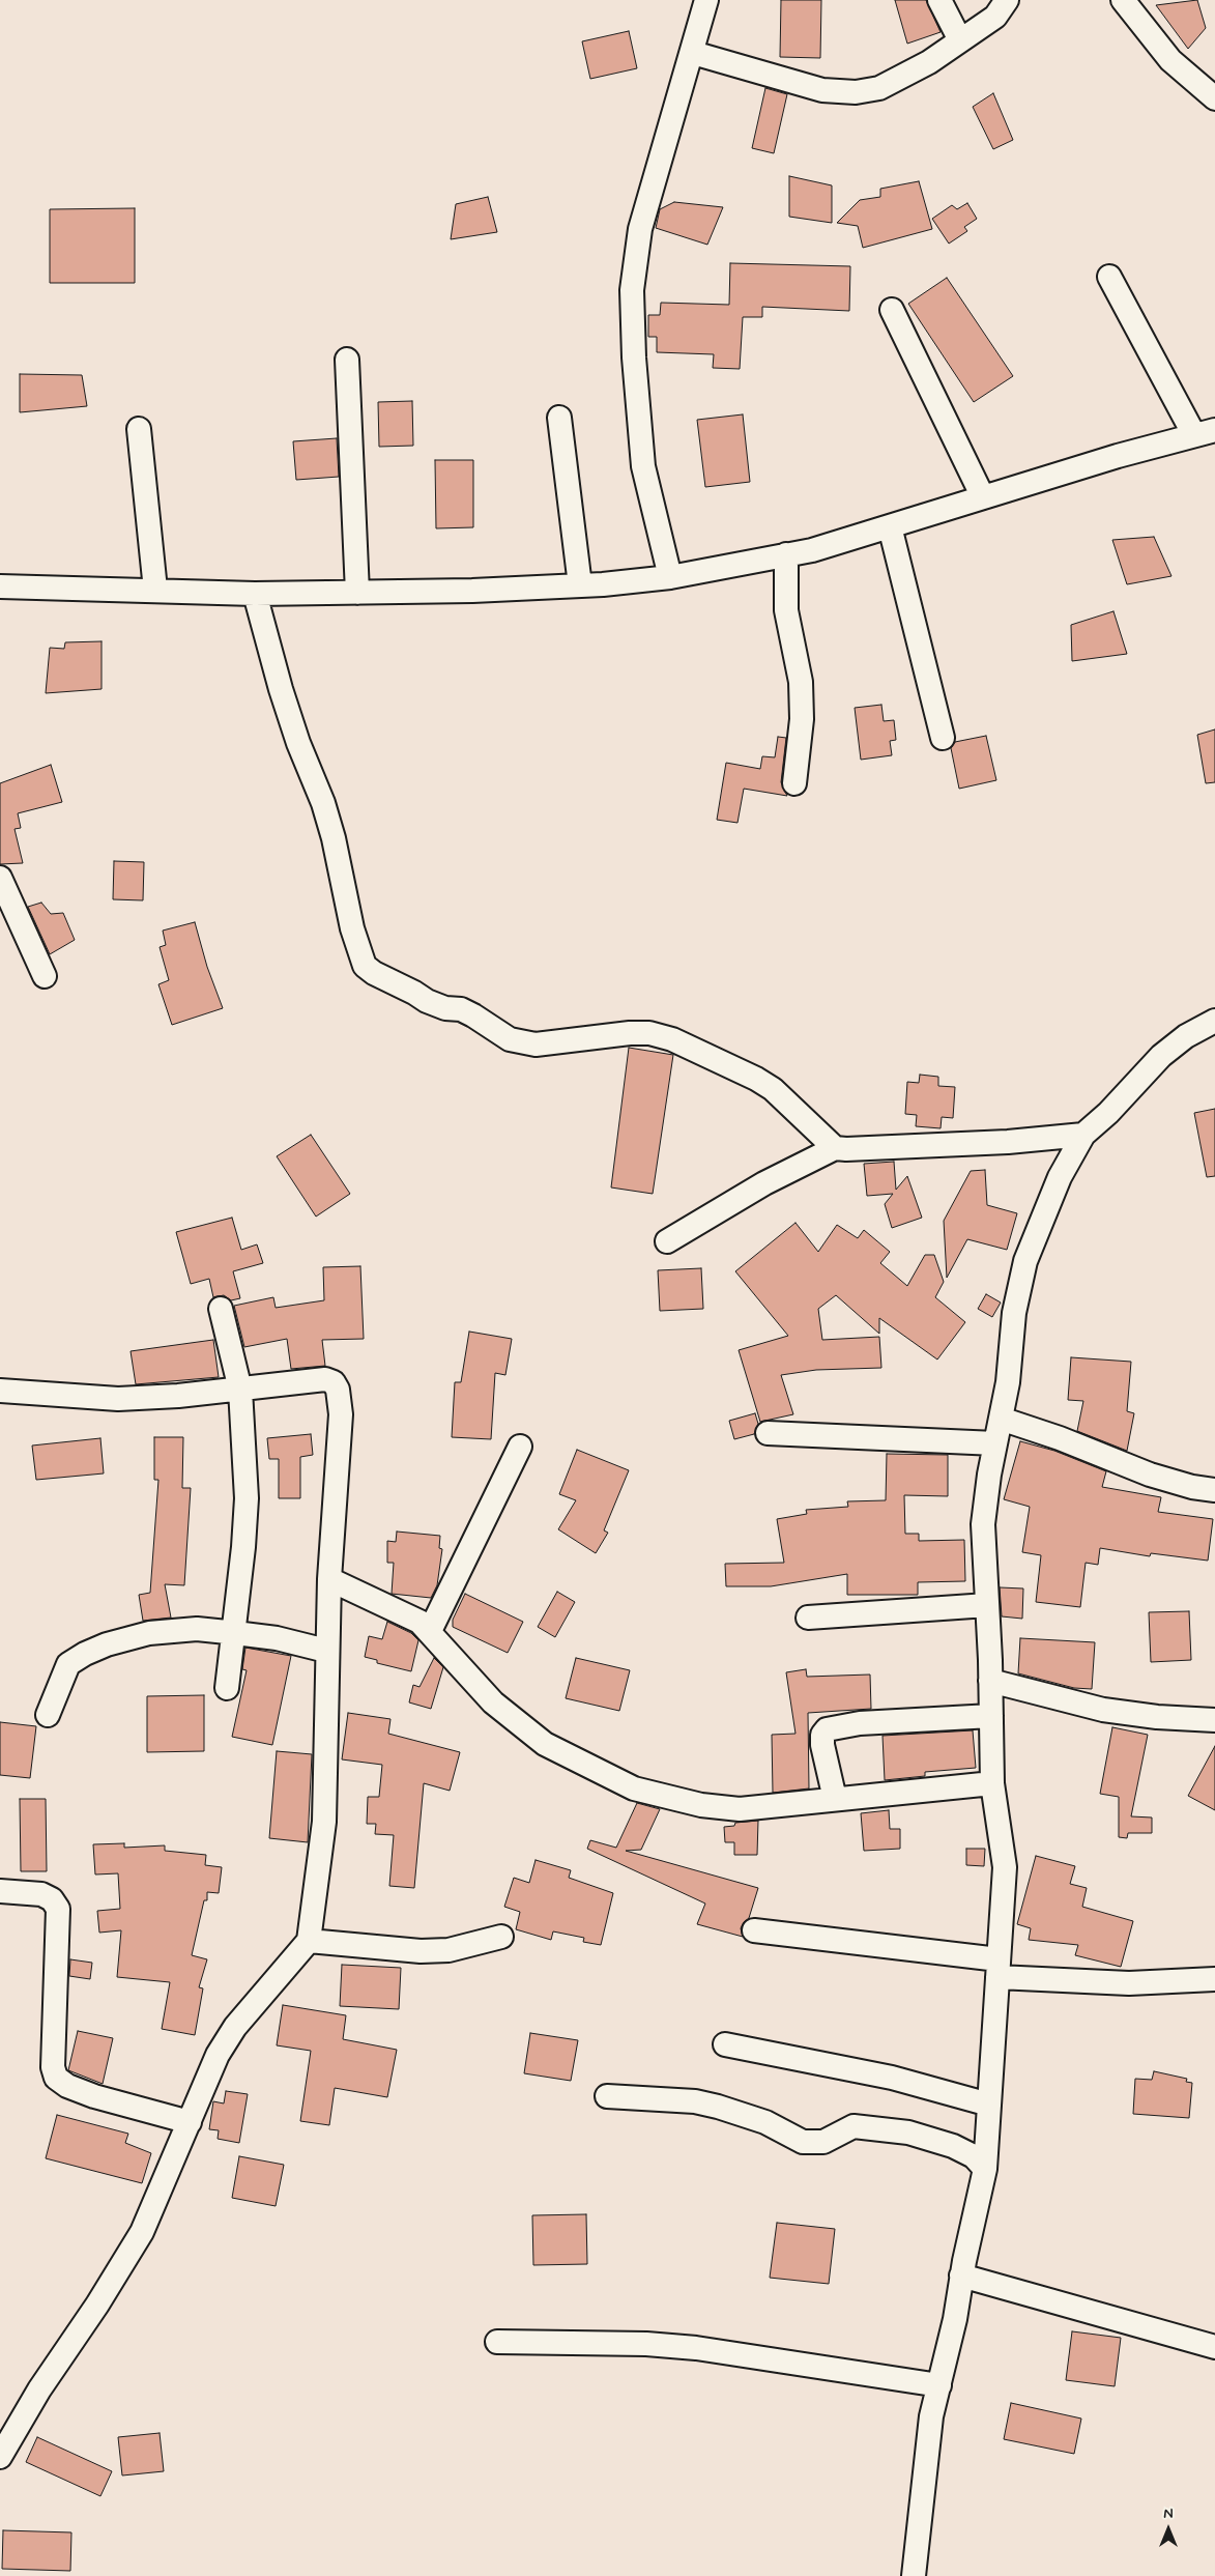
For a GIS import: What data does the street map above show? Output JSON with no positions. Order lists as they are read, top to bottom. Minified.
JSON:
{"north":"top"}
